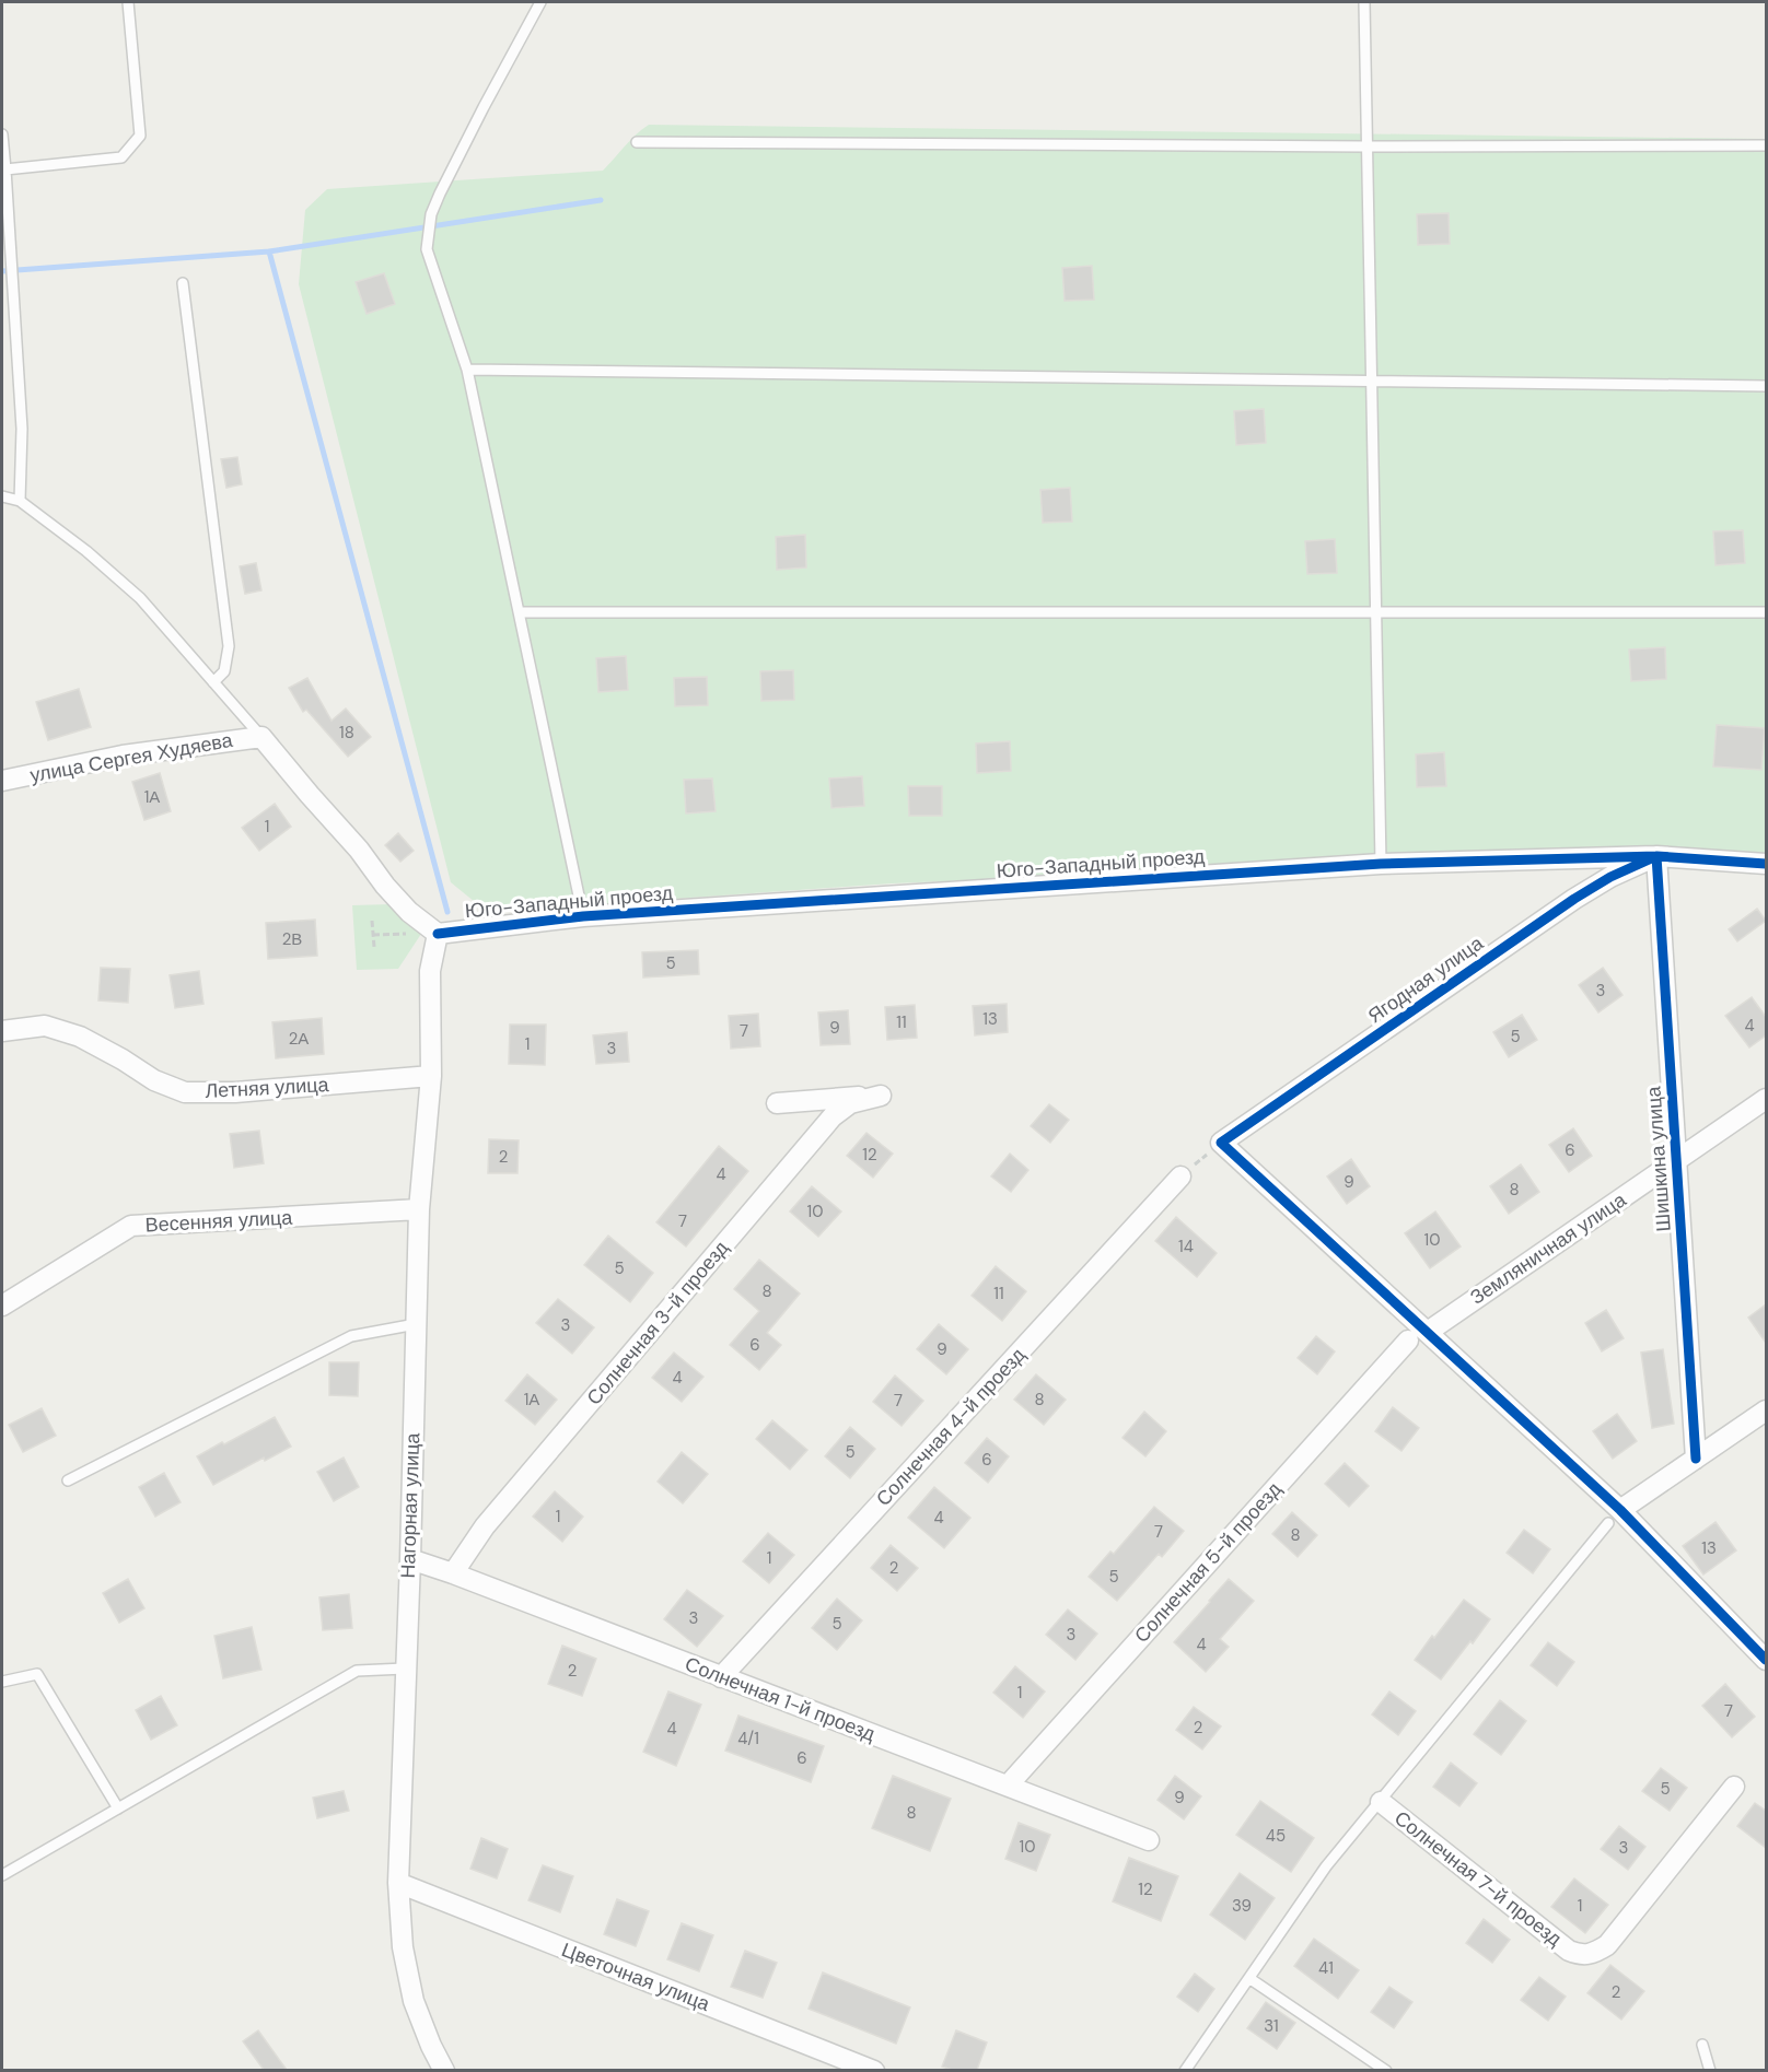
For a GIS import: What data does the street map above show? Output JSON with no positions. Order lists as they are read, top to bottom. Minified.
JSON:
{"streets":{"street":["улица Сергея Худяева","Юго-Западный проезд","Ягодная улица","Летняя улица","Шишкина улица","Весенняя улица","Земляничная улица","Солнечная 3-й проезд","Солнечная 4-й проезд","Нагорная улица","Солнечная 5-й проезд","Солнечная 1-й проезд","Солнечная 7-й проезд","Цветочная улица"]},"crossings":[["Юго-Западный проезд","Ягодная улица"],["Юго-Западный проезд","Шишкина улица"],["Юго-Западный проезд","Нагорная улица"],["Ягодная улица","Шишкина улица"],["Летняя улица","Нагорная улица"],["Шишкина улица","Земляничная улица"],["Весенняя улица","Нагорная улица"],["Солнечная 3-й проезд","Солнечная 1-й проезд"],["Солнечная 4-й проезд","Солнечная 1-й проезд"],["Нагорная улица","Солнечная 1-й проезд"],["Нагорная улица","Цветочная улица"],["Солнечная 5-й проезд","Солнечная 1-й проезд"]],"house_numbers":["18","1А","1","2В","5","3","13","11","4","9","7","5","2А","1","3","6","12","2","4","9","8","10","7","10","14","5","8","11","3","6","9","4","1А","8","7","5","6","1","4","7","8","13","1","2","5","3","5","3","4","2","1","7","2","4","4/1","6","5","9","8","45","10","3","12","39","1","41","2","31"]}
